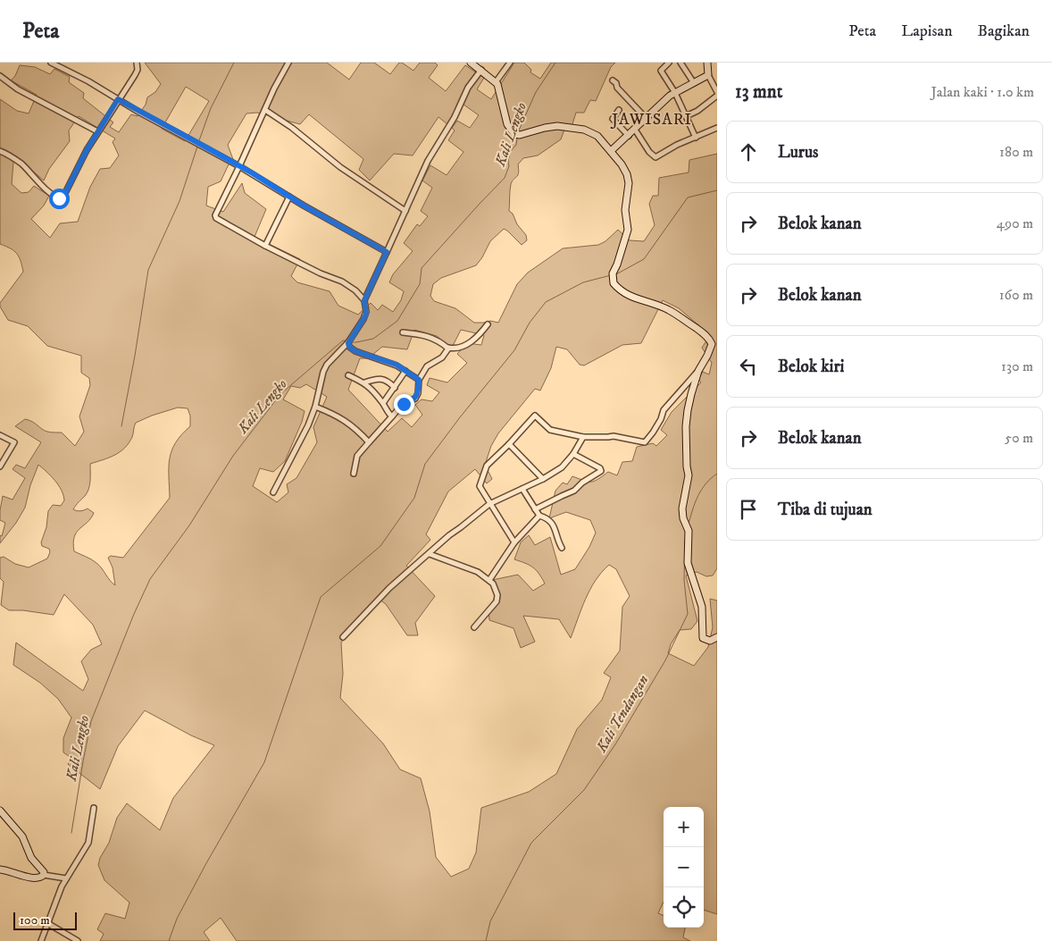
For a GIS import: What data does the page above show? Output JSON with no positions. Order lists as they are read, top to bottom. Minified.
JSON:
{"districts":["JAWISARI"],"water":["Kali Lengko","Kali Tendangan"],"scale_bar":"100 m","page":{"header":"Peta","nav":["Peta","Lapisan","Bagikan"],"heading":["13 mnt","Jalan kaki · 1.0 km"],"list":[["Lurus","180 m"],["Belok kanan","490 m"],["Belok kanan","160 m"],["Belok kiri","130 m"],["Belok kanan","50 m"],"Tiba di tujuan"],"map_buttons":["+","−"],"scale":"100 m"}}
